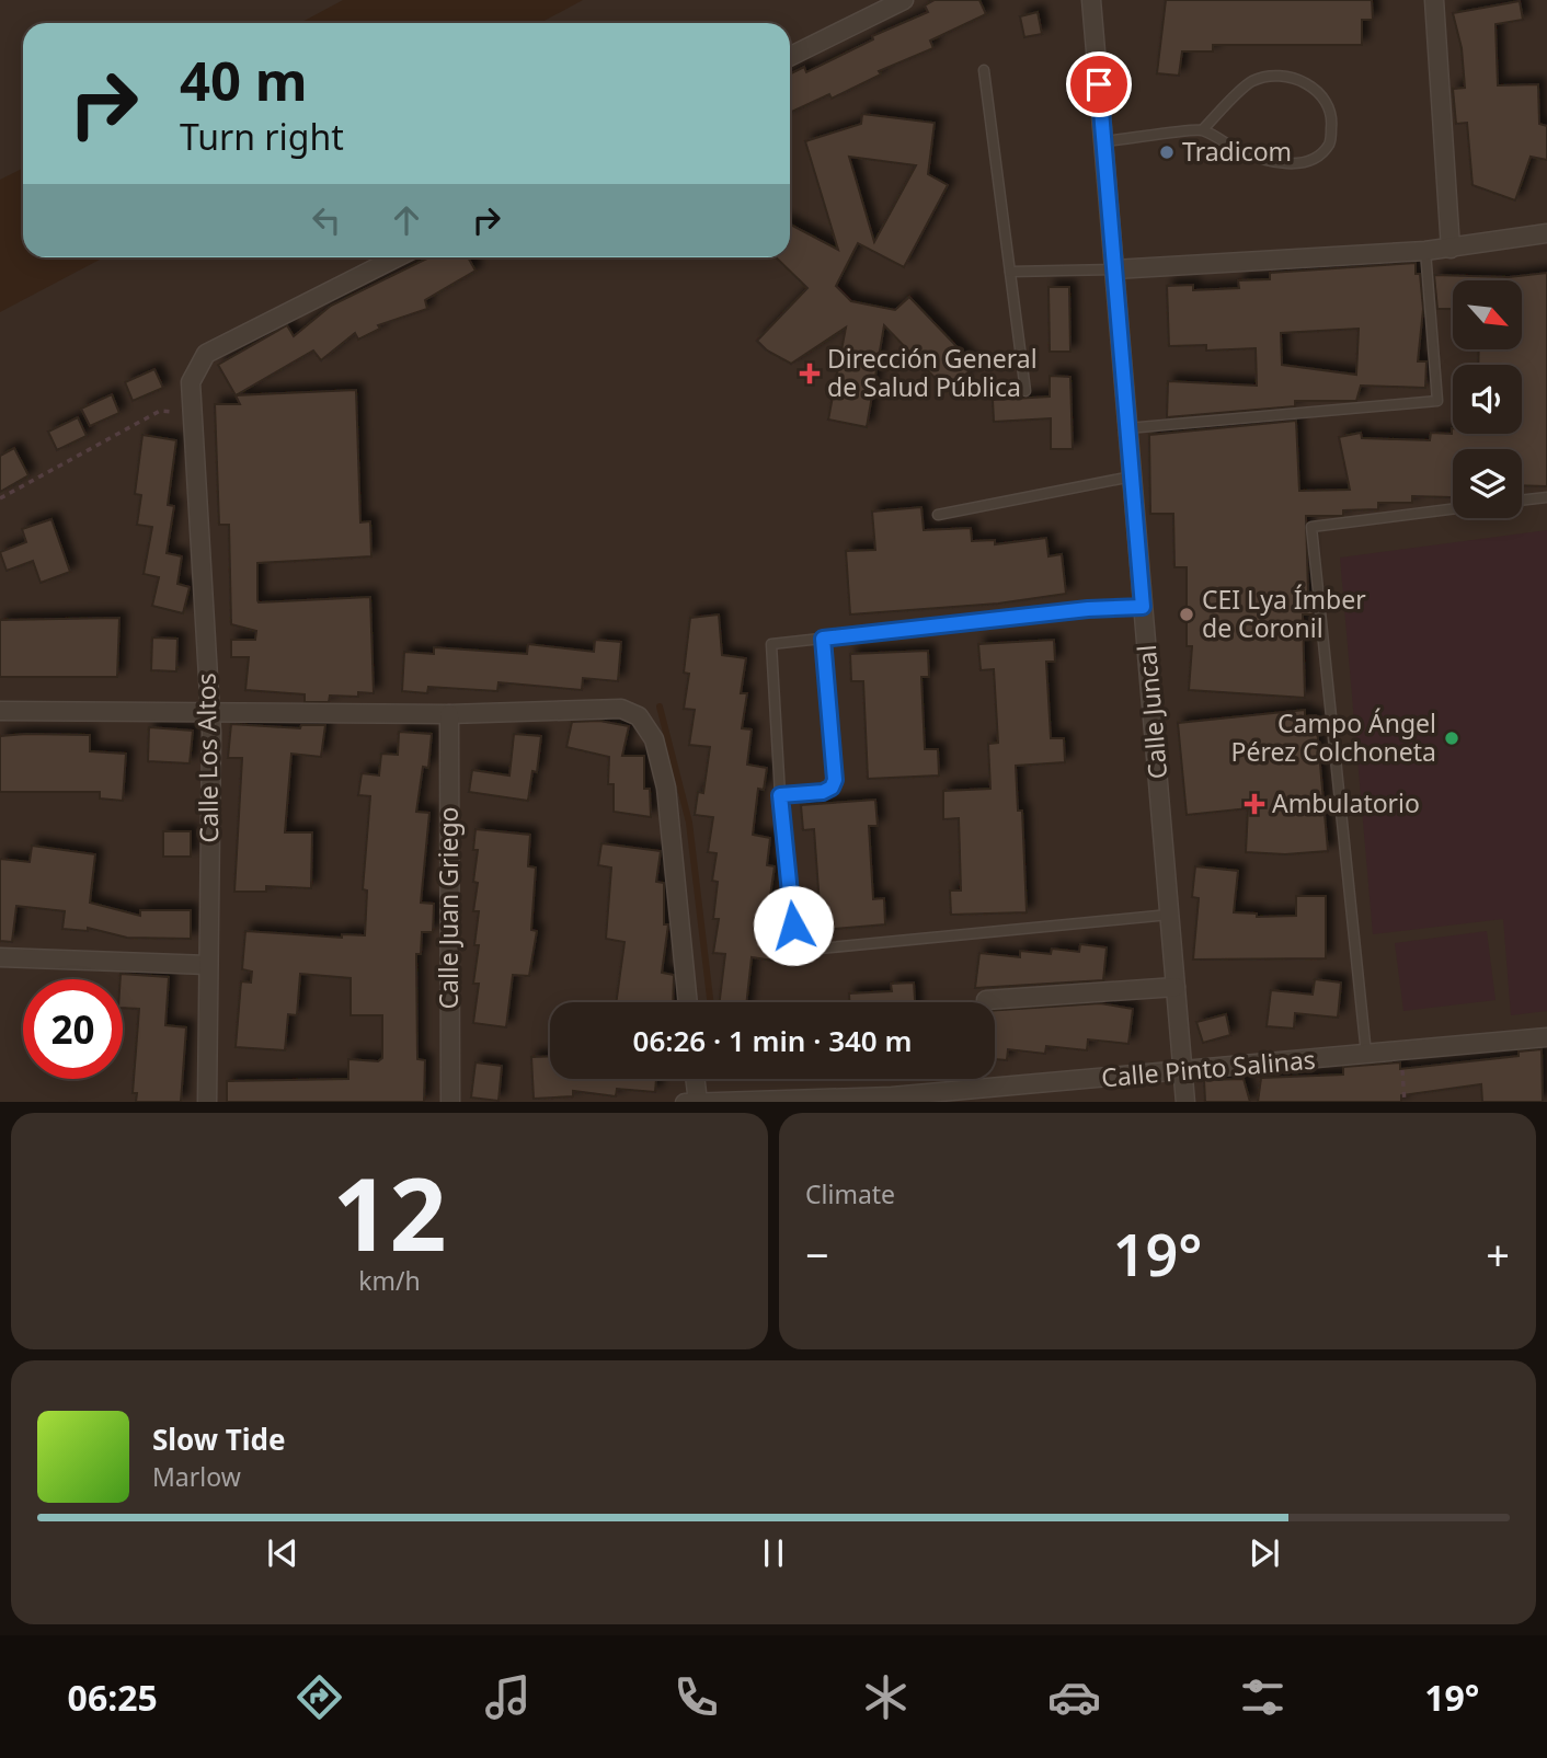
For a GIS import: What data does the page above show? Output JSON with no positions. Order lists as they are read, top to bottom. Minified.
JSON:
{"streets":{"street":["Calle Juncal","Calle Los Altos","Calle Juan Griego","Calle Pinto Salinas"]},"crossings":[["Calle Juncal","Calle Pinto Salinas"]],"places":{"other":["Tradicom","CEI Lya Ímber de Coronil","Campo Ángel Pérez Colchoneta"],"health":["Dirección General de Salud Pública","Ambulatorio"]},"north":"bottom right","page":{"turn":["40 m","Turn right"],"limit":"20","trip":"06:26 · 1 min · 340 m","tile":[["12","km/h"],"Climate"],"heat":["−","19°","+"],"song":["Slow Tide","Marlow"],"tabs":["06:25","19°"]}}
